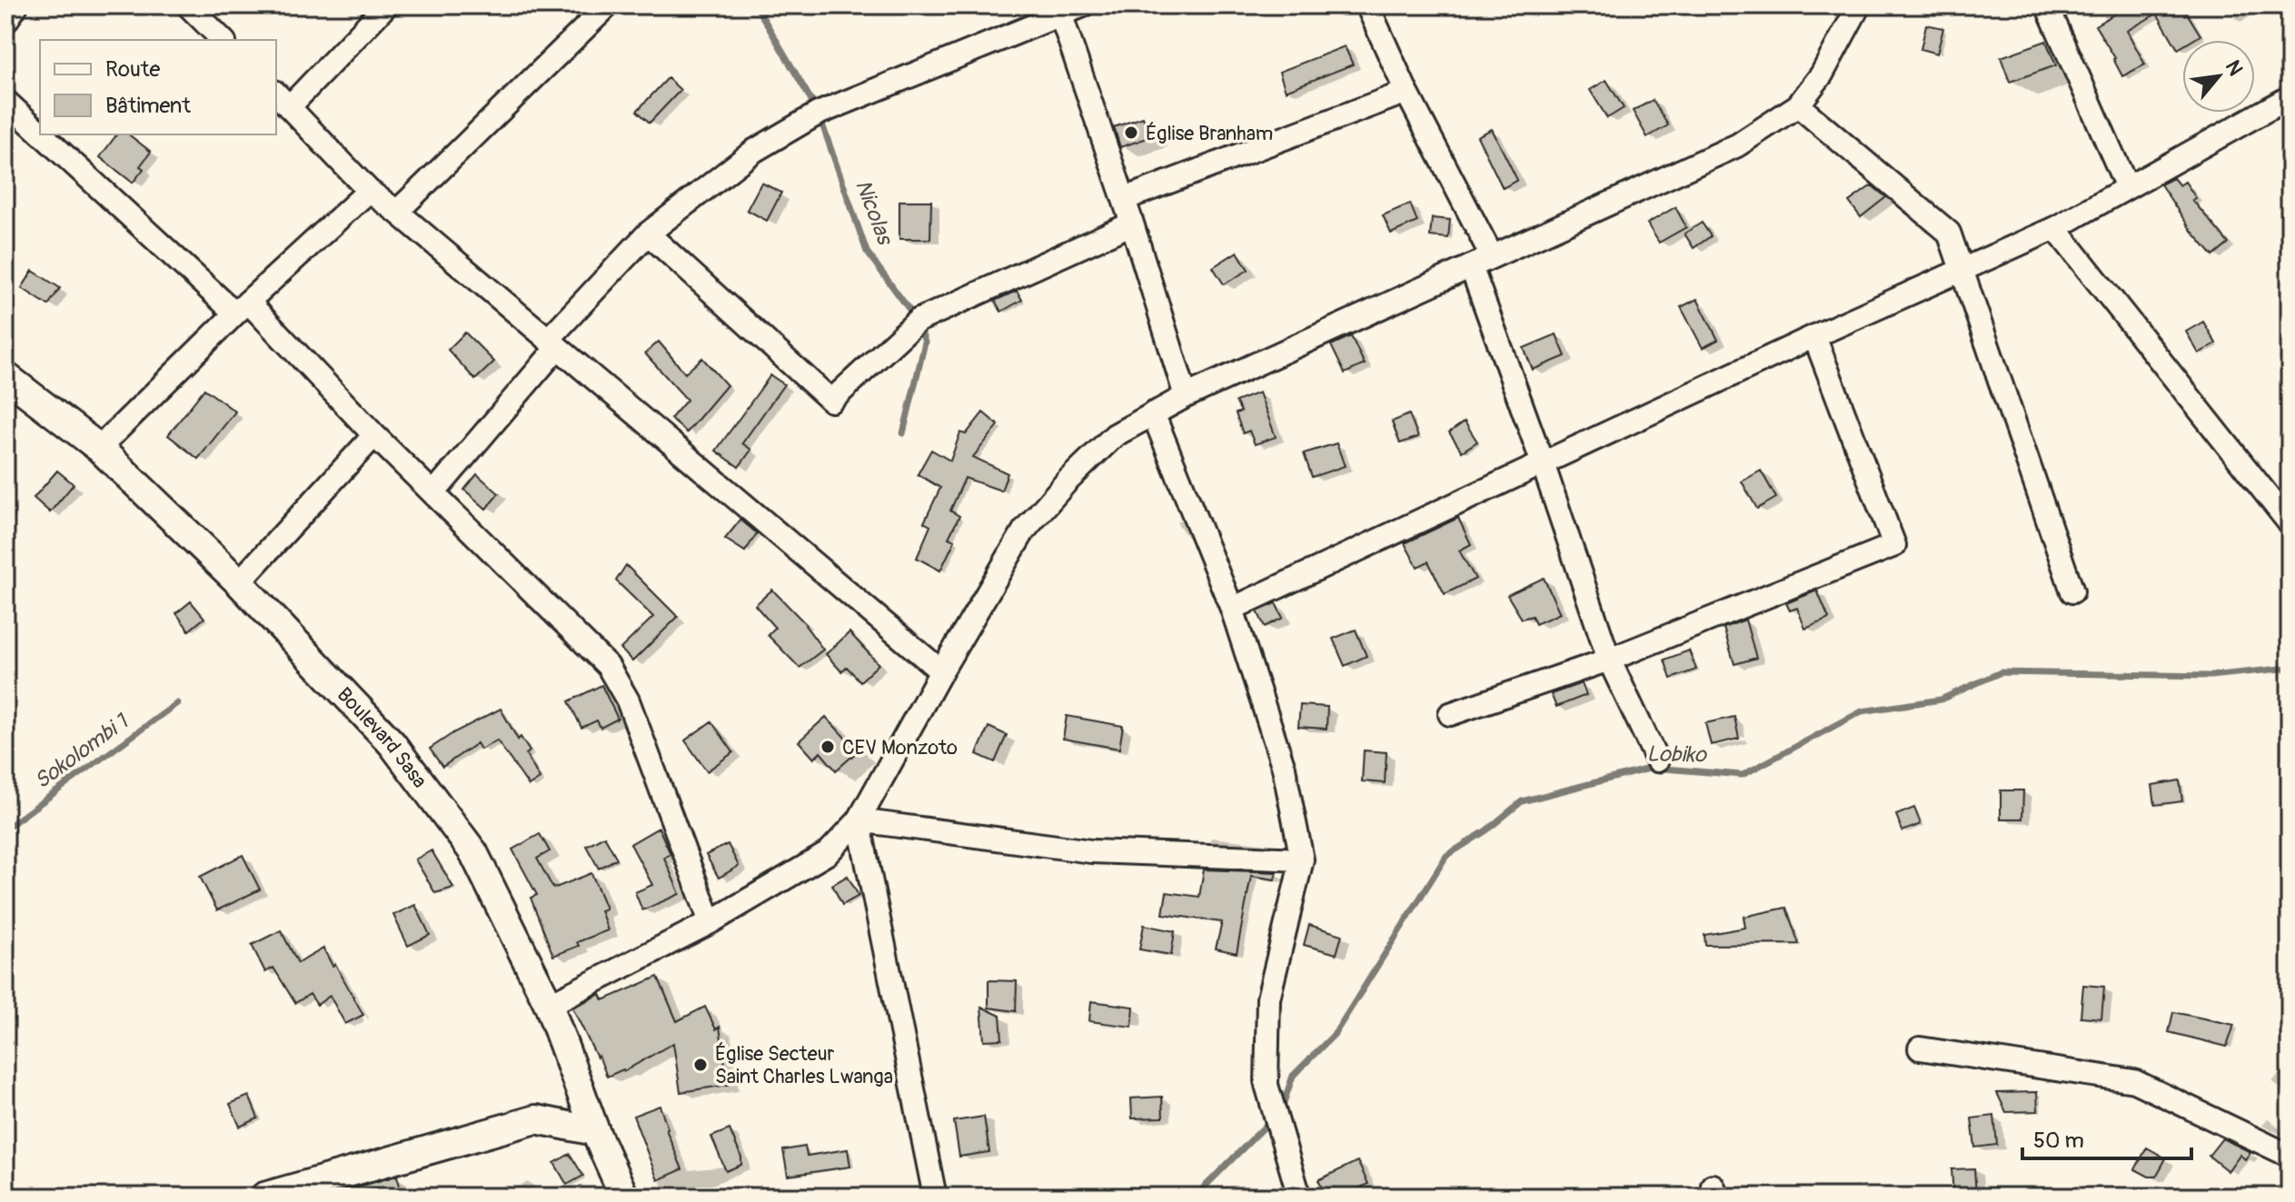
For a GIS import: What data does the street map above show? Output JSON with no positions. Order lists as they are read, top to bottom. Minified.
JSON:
{"streets":{"street":["Boulevard Sasa"]},"water":["Nicolas","Sokolombi 1","Lobiko"],"places":["Église Branham","CEV Monzoto","Église Secteur Saint Charles Lwanga"],"legend":["Route","Bâtiment"],"scale_bar":"50 m","north":"top right"}
